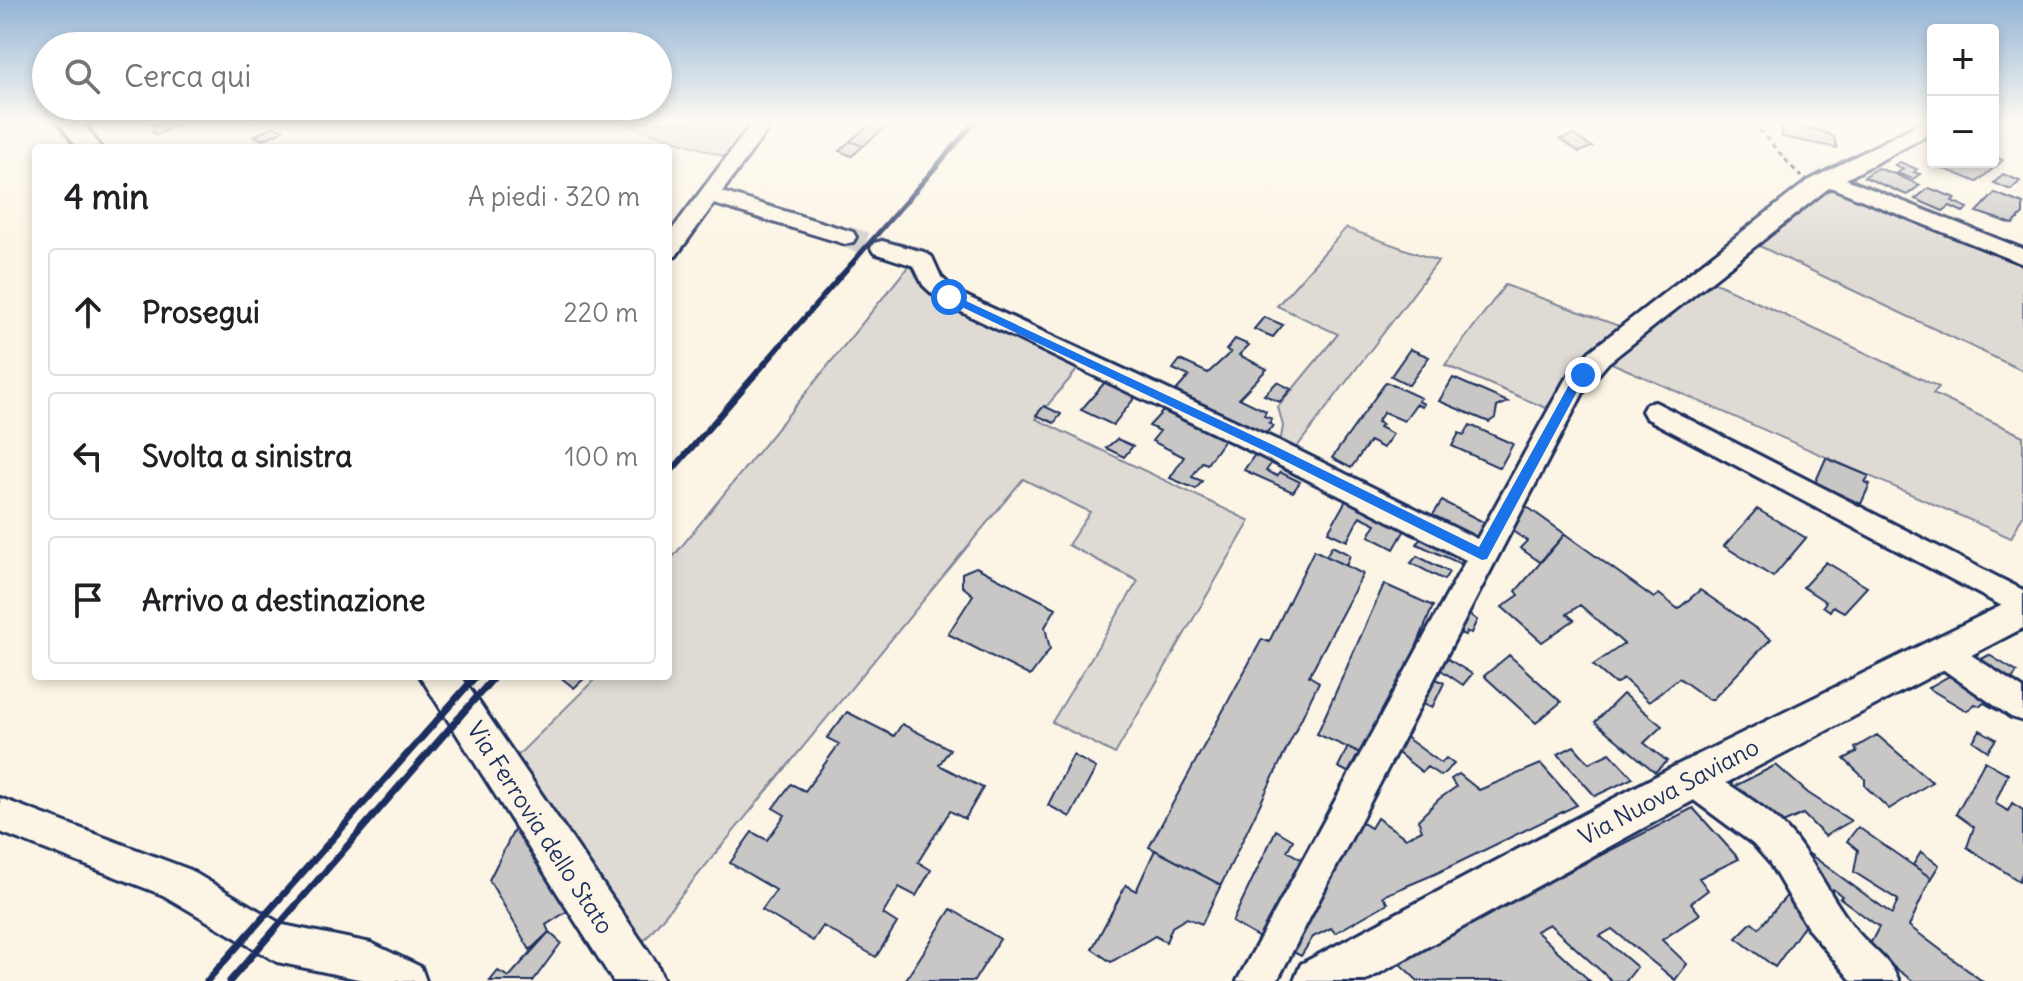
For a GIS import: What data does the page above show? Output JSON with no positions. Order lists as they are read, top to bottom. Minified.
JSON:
{"streets":{"main road":["Via Nuova Saviano","Via Ferrovia dello Stato"]},"page":{"map_buttons":["+","−"],"search":"Cerca qui","heading":["4 min","A piedi · 320 m"],"list":[["Prosegui","220 m"],["Svolta a sinistra","100 m"],"Arrivo a destinazione"]}}
